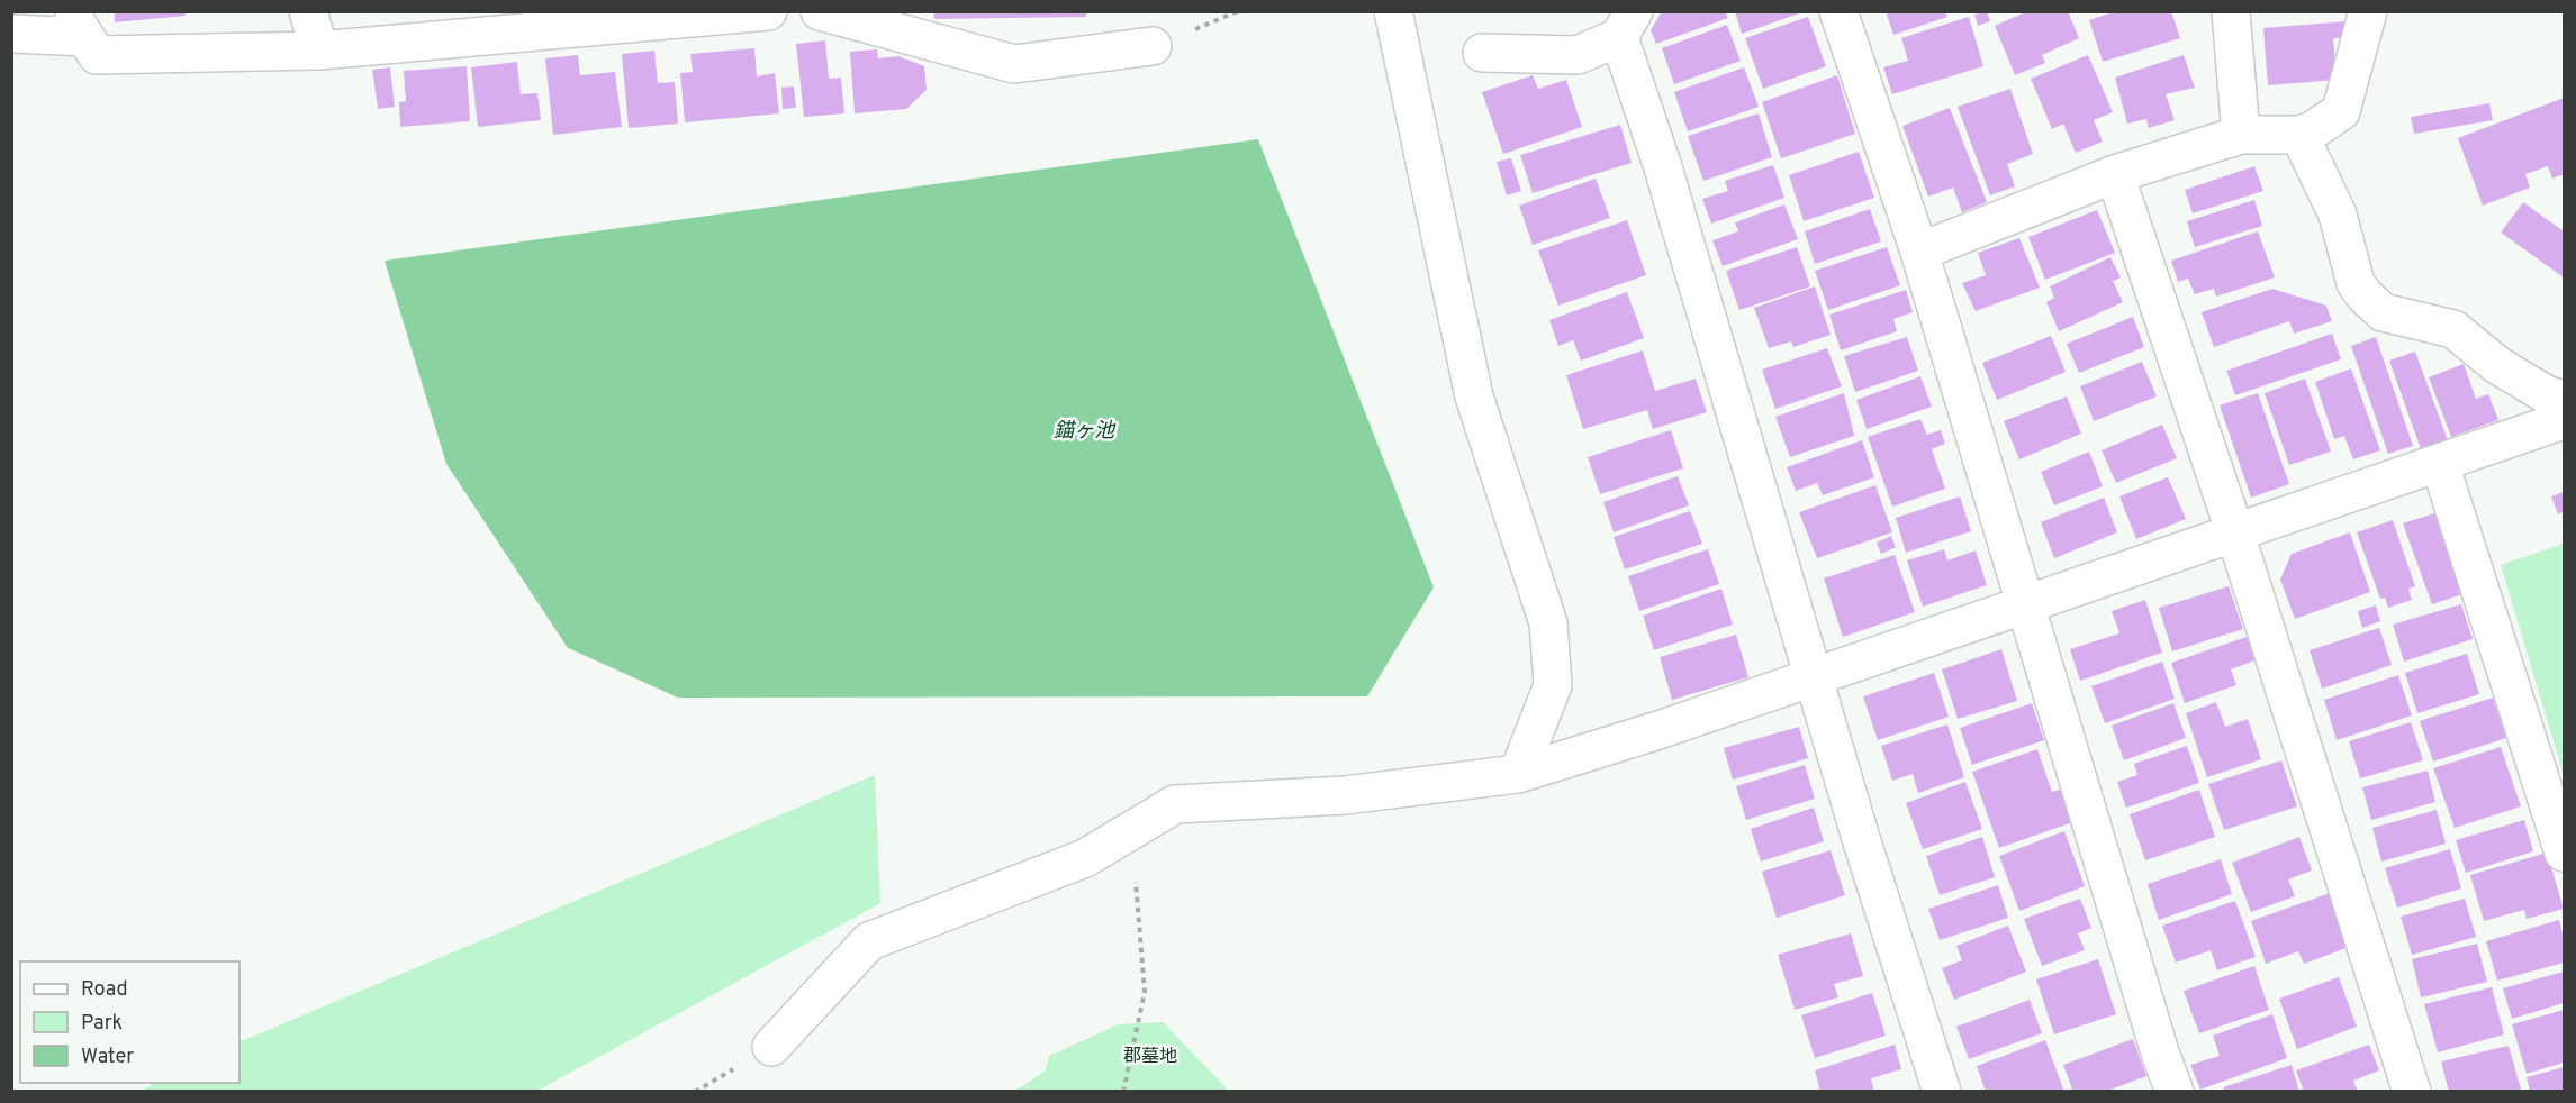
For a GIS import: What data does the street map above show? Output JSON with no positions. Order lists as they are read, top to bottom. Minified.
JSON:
{"water":["錨ヶ池"],"parks":["郡墓地"],"legend":["Road","Park","Water"]}
